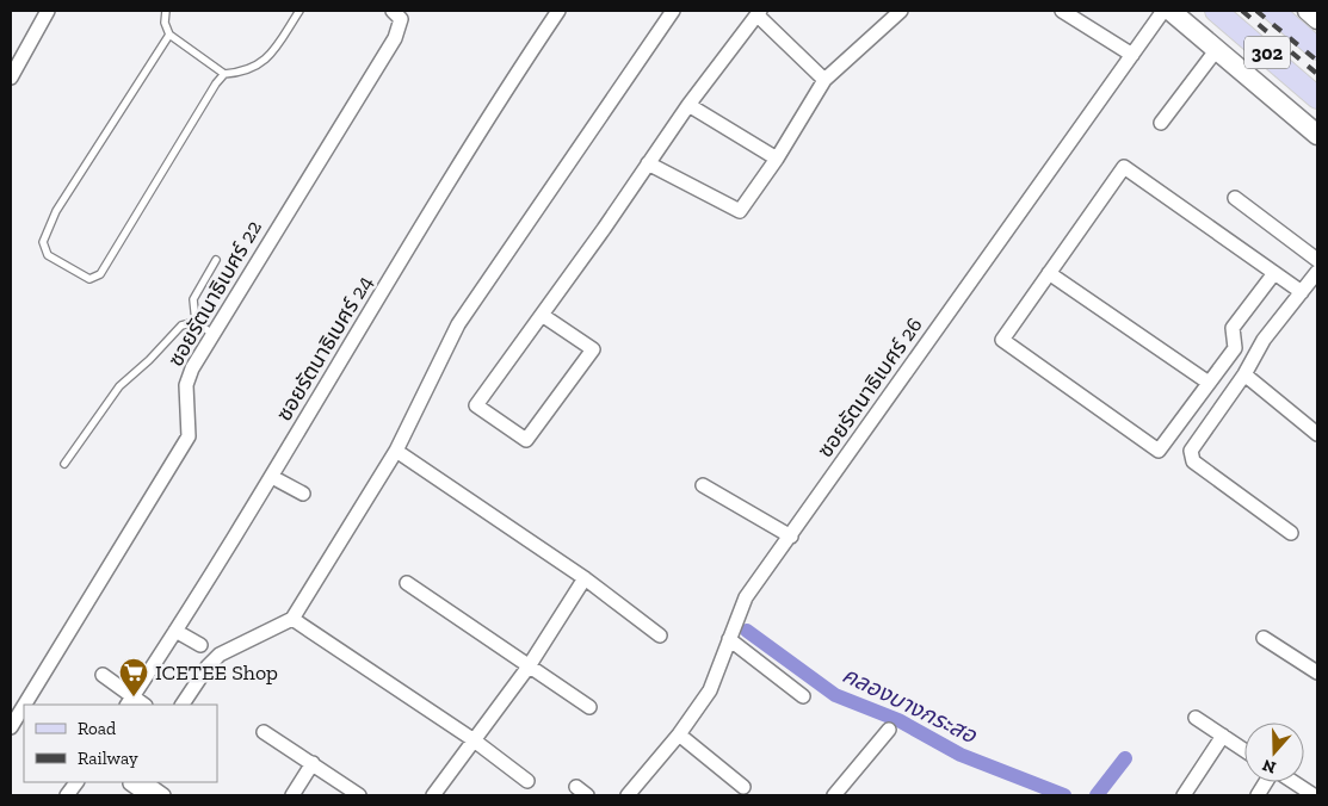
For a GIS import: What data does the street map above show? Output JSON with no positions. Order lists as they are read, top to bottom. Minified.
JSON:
{"streets":{"main road":["302"],"street":["ซอยรัตนาธิเบศร์ 22","ซอยรัตนาธิเบศร์ 24","ซอยรัตนาธิเบศร์ 26"]},"water":["คลองบางกระสอ"],"places":{"supermarket":["ICETEE Shop"]},"legend":["Road","Railway"],"north":"bottom"}
